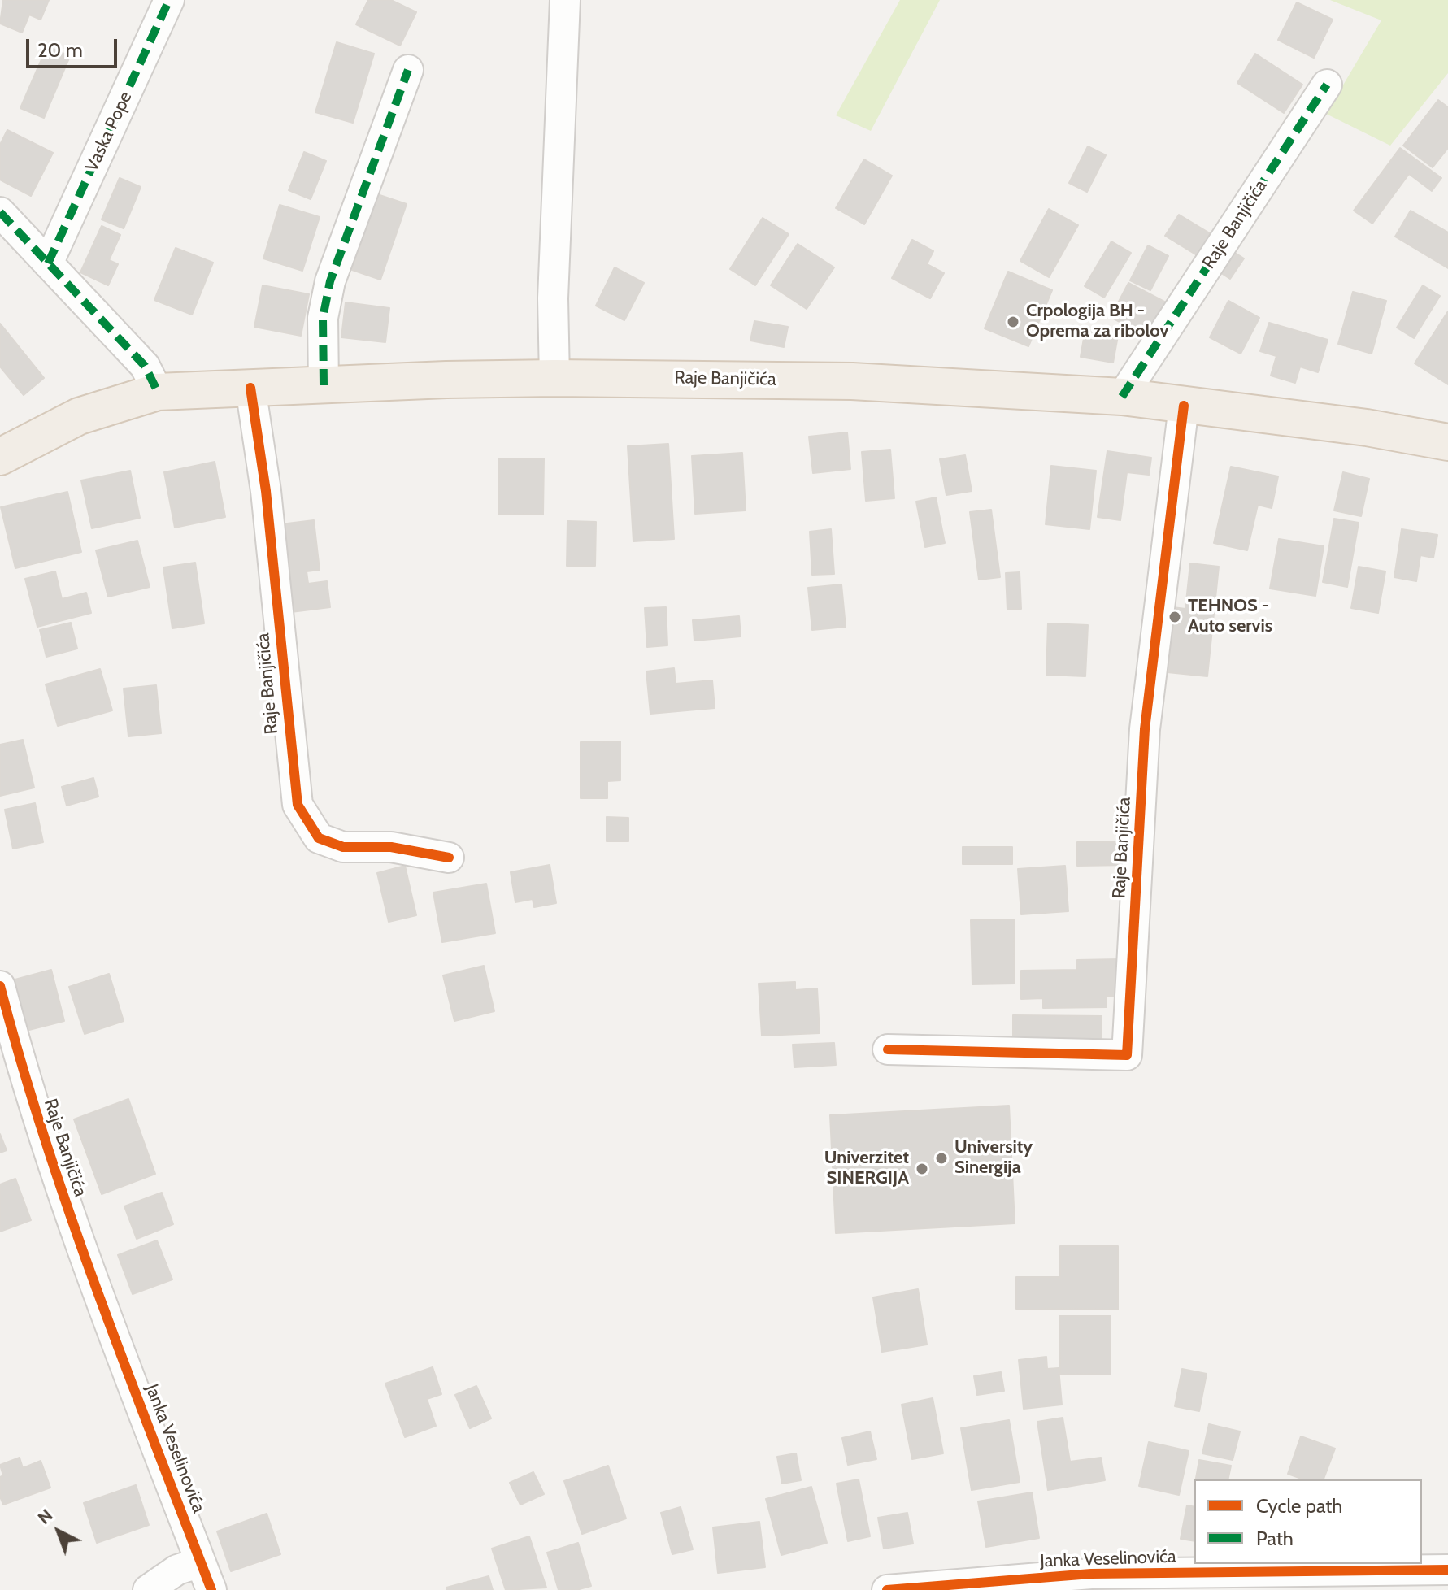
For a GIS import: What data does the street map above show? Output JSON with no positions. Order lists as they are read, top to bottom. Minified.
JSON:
{"streets":{"main road":["Raje Banjičića"],"street":["Vaska Pope","Janka Veselinovića"]},"crossings":[["Raje Banjičića","Janka Veselinovića"]],"places":["Crpologija BH - Oprema za ribolov","TEHNOS - Auto servis","University Sinergija","Univerzitet SINERGIJA"],"legend":["Cycle path","Path"],"scale_bar":"20 m","north":"top left"}
